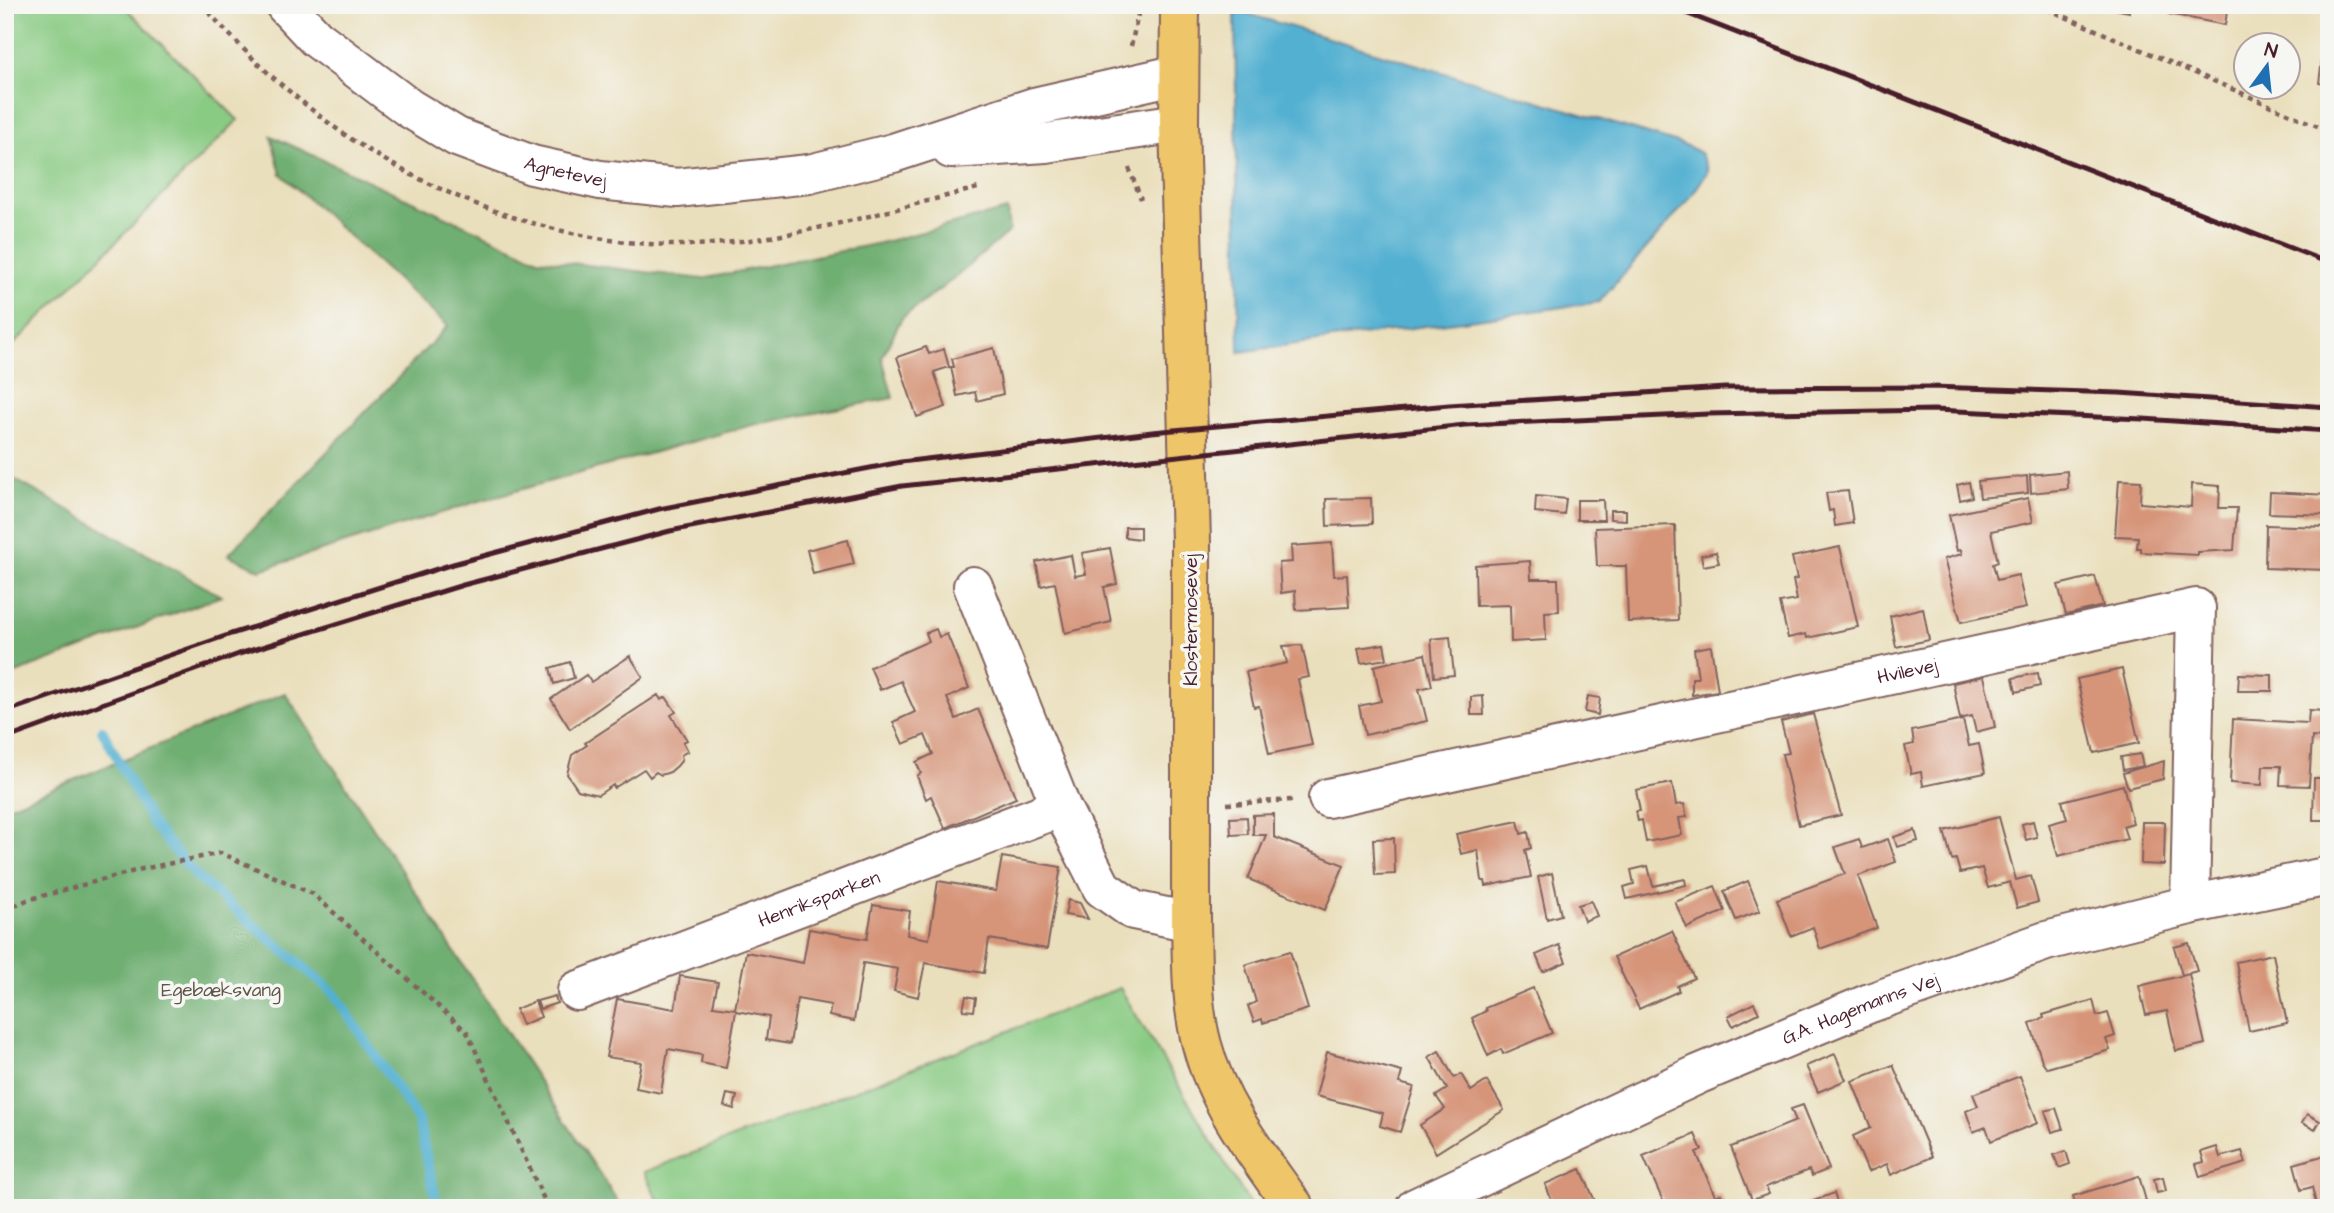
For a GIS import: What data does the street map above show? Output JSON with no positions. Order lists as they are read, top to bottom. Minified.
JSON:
{"streets":{"main road":["Klostermosevej"],"street":["Agnetevej","Hvilevej","Henriksparken","G.A. Hagemanns Vej"]},"crossings":[["Agnetevej","Klostermosevej"],["Hvilevej","G.A. Hagemanns Vej"]],"parks":["Egebæksvang"],"north":"top"}
